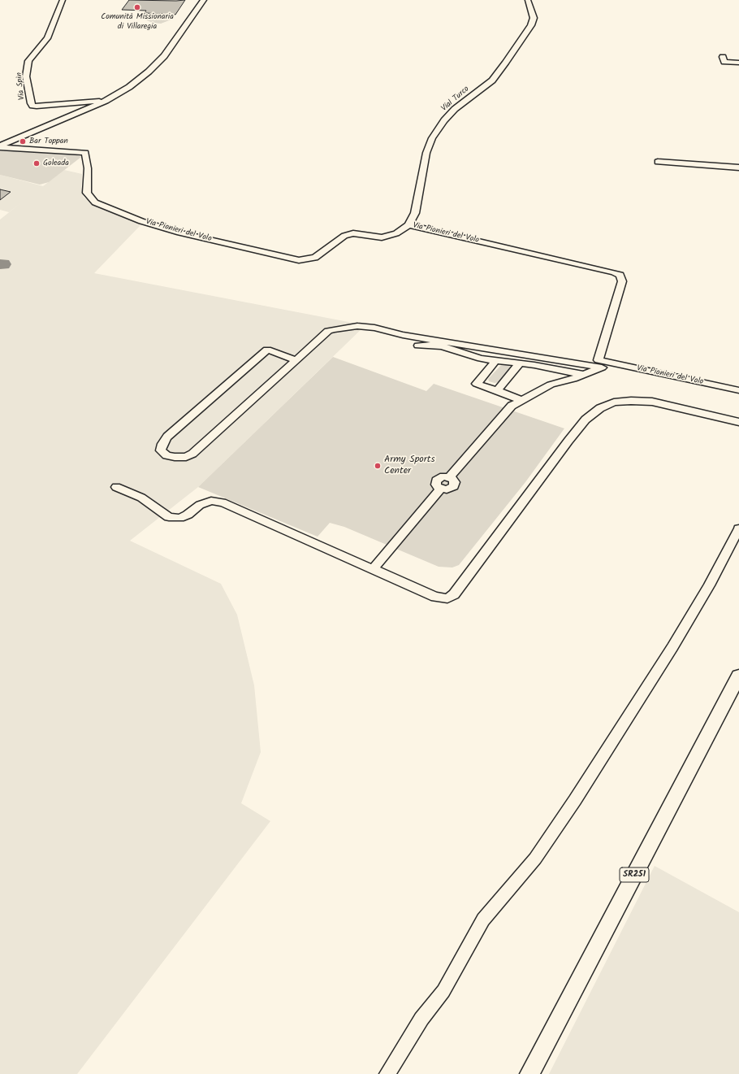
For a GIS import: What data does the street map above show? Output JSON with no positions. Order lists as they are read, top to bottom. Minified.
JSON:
{"streets":{"main road":["SR251"],"street":["Via Spin","Vial Turco","Via Pionieri del Volo"]},"crossings":[["Vial Turco","Via Pionieri del Volo"]],"places":["Comunità Missionaria di Villaregia","Bar Toppan","Goleada","Army Sports Center"]}
